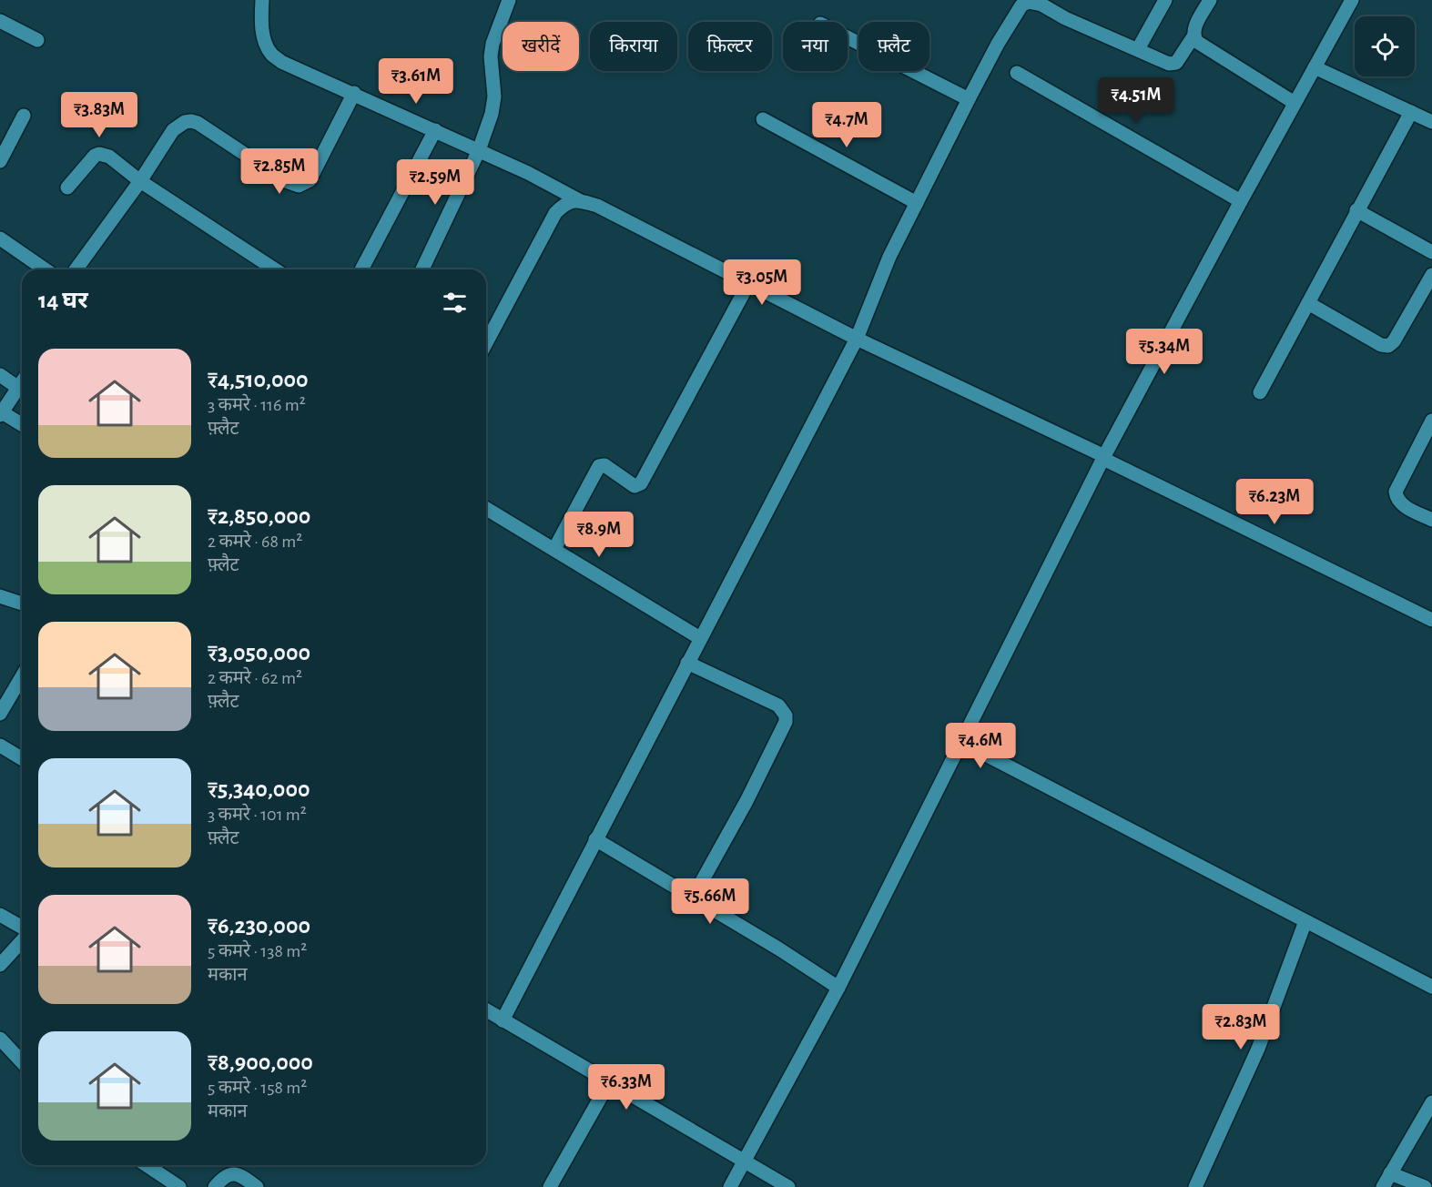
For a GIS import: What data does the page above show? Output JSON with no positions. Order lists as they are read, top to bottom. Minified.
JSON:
{"page":{"chip":["खरीदें","किराया","फ़िल्टर","नया","फ़्लैट"],"price":["₹3.61M","₹4.51M","₹3.83M","₹4.7M","₹2.85M","₹2.59M","₹3.05M","₹5.34M","₹6.23M","₹8.9M","₹4.6M","₹5.66M","₹2.83M","₹6.33M"],"heading":"14 घर","list":[{"name":"₹4,510,000","note":"3 कमरे · 116 m² · फ़्लैट"},{"name":"₹2,850,000","note":"2 कमरे · 68 m² · फ़्लैट"},{"name":"₹3,050,000","note":"2 कमरे · 62 m² · फ़्लैट"},{"name":"₹5,340,000","note":"3 कमरे · 101 m² · फ़्लैट"},{"name":"₹6,230,000","note":"5 कमरे · 138 m² · मकान"},{"name":"₹8,900,000","note":"5 कमरे · 158 m² · मकान"}]}}
